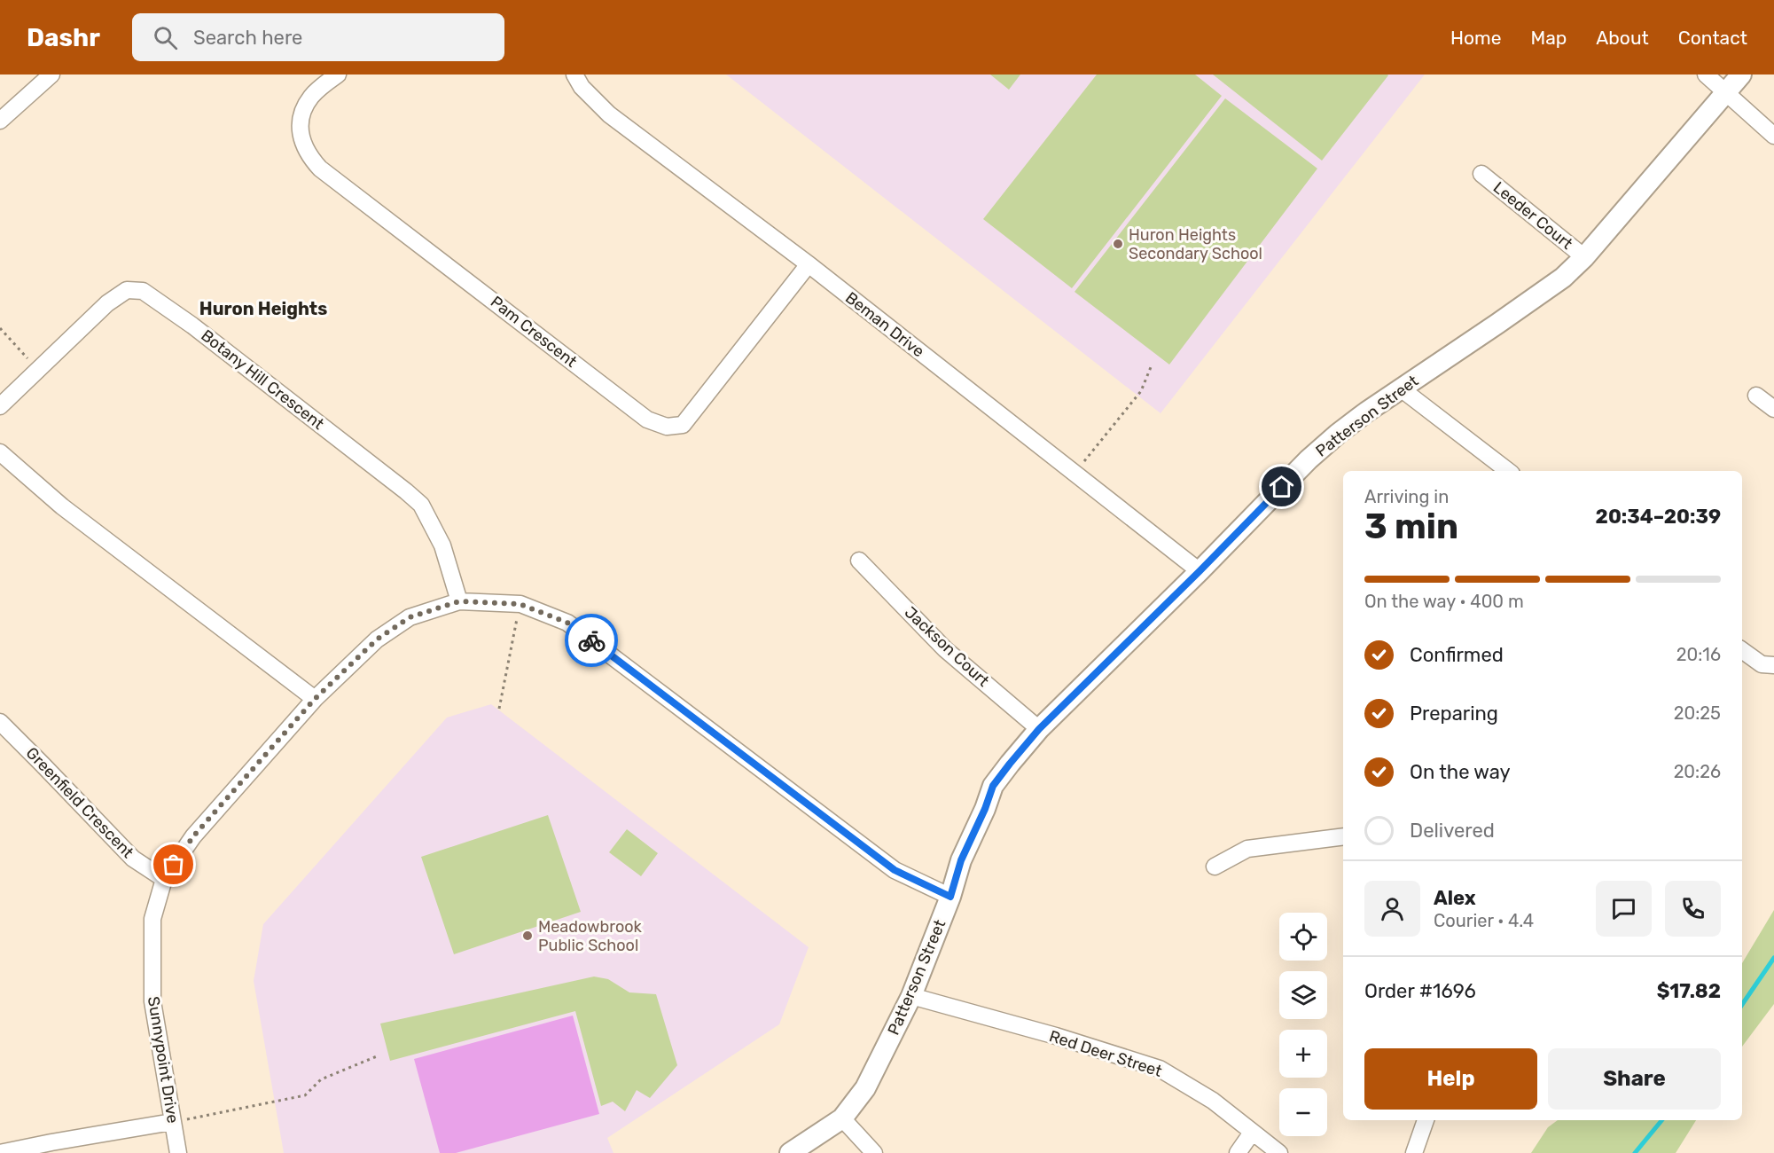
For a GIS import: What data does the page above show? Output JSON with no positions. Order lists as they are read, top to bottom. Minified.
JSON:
{"streets":{"street":["Leeder Court","Beman Drive","Pam Crescent","Botany Hill Crescent","Patterson Street","Jackson Court","Greenfield Crescent","Red Deer Street","Sunnypoint Drive"]},"crossings":[["Leeder Court","Patterson Street"],["Beman Drive","Pam Crescent"],["Beman Drive","Patterson Street"],["Botany Hill Crescent","Sunnypoint Drive"],["Patterson Street","Jackson Court"],["Patterson Street","Red Deer Street"],["Patterson Street","Sunnypoint Drive"],["Greenfield Crescent","Sunnypoint Drive"]],"districts":["Huron Heights"],"places":["Huron Heights Secondary School","Meadowbrook Public School"],"page":{"header":"Dashr","search":"Search here","nav":["Home","Map","About","Contact"],"heading":["3 min","Arriving in","20:34–20:39"],"panel":["Alex","Courier · 4.4","Order #1696","$17.82"],"bar":"On the way · 400 m","list":[["Confirmed","20:16"],["Preparing","20:25"],["On the way","20:26"],"Delivered"],"map_buttons":["+","−"],"buttons":["Help","Share"]}}
